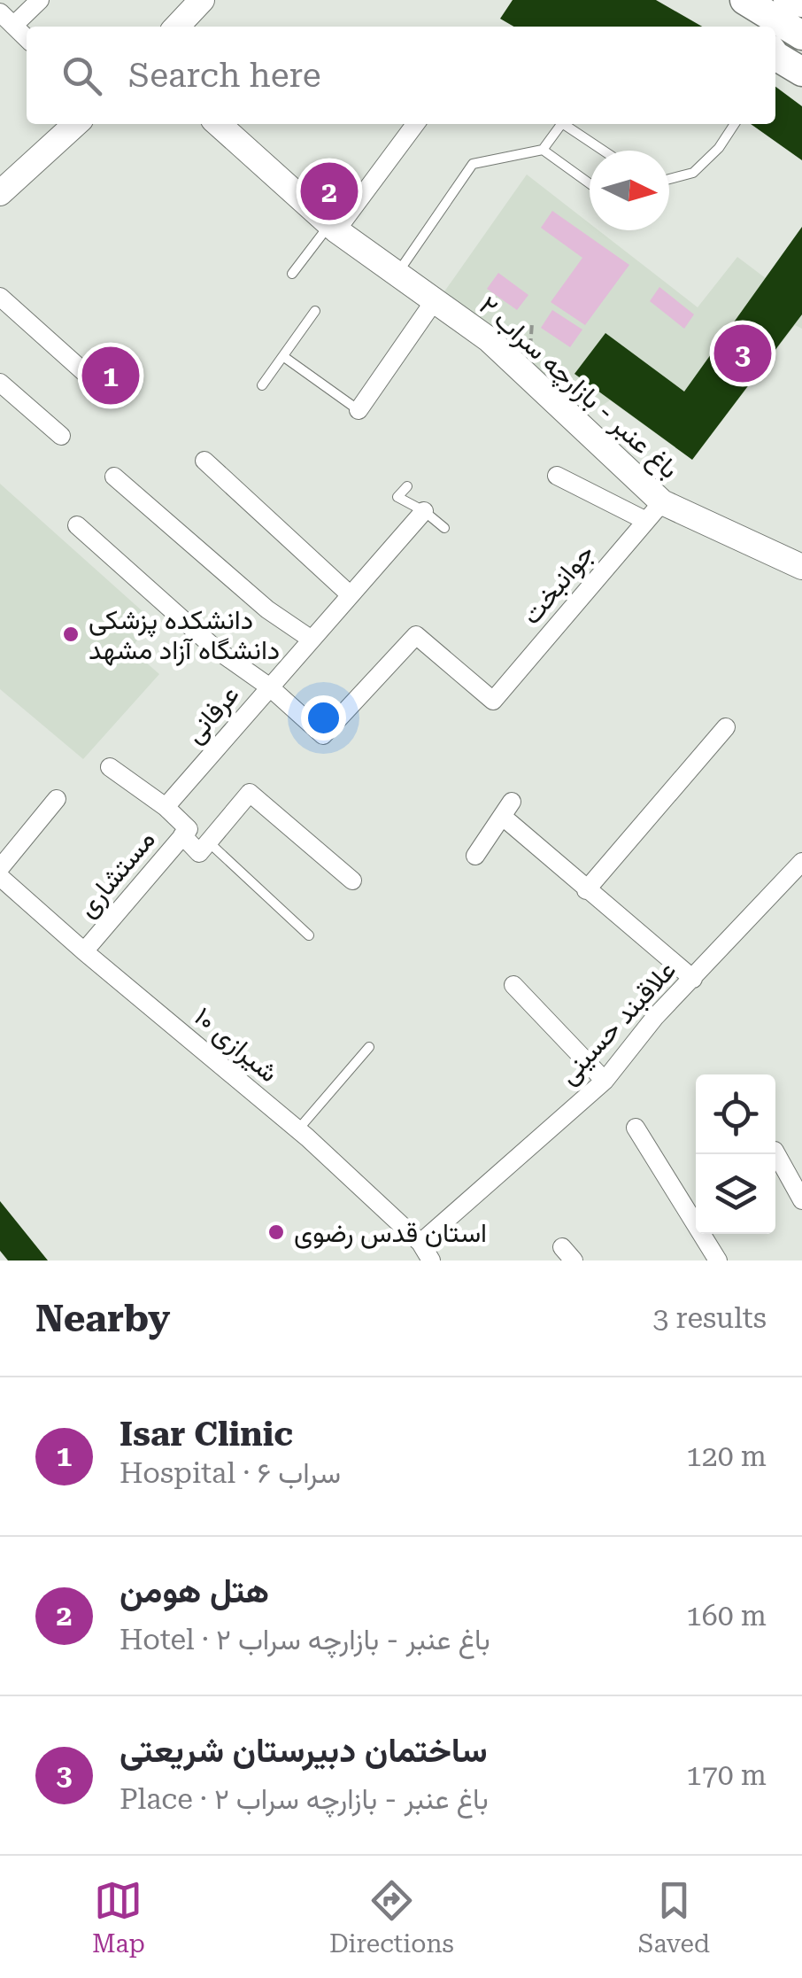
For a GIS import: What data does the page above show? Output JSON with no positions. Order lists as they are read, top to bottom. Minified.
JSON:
{"streets":{"street":["باغ عنبر - بازارچه سراب ۲","جوانبخت","عرفانی","مستشاری","علاقبند حسینی","شیرازی ۱۰"]},"crossings":[["باغ عنبر - بازارچه سراب ۲","جوانبخت"],["جوانبخت","عرفانی"],["مستشاری","شیرازی ۱۰"],["علاقبند حسینی","شیرازی ۱۰"]],"places":["دانشکده پزشکی دانشگاه آزاد مشهد","استان قدس رضوی"],"north":"right","page":{"search":"Search here","pins":["2","3","1"],"heading":["Nearby","3 results"],"list":[{"mark":"1","name":"Isar Clinic","note":"Hospital · سراب ۶","value":"120 m"},{"mark":"2","name":"هتل هومن","note":"Hotel · باغ عنبر - بازارچه سراب ۲","value":"160 m"},{"mark":"3","name":"ساختمان دبیرستان شریعتی","note":"Place · باغ عنبر - بازارچه سراب ۲","value":"170 m"}],"nav":["Map","Directions","Saved"]}}
